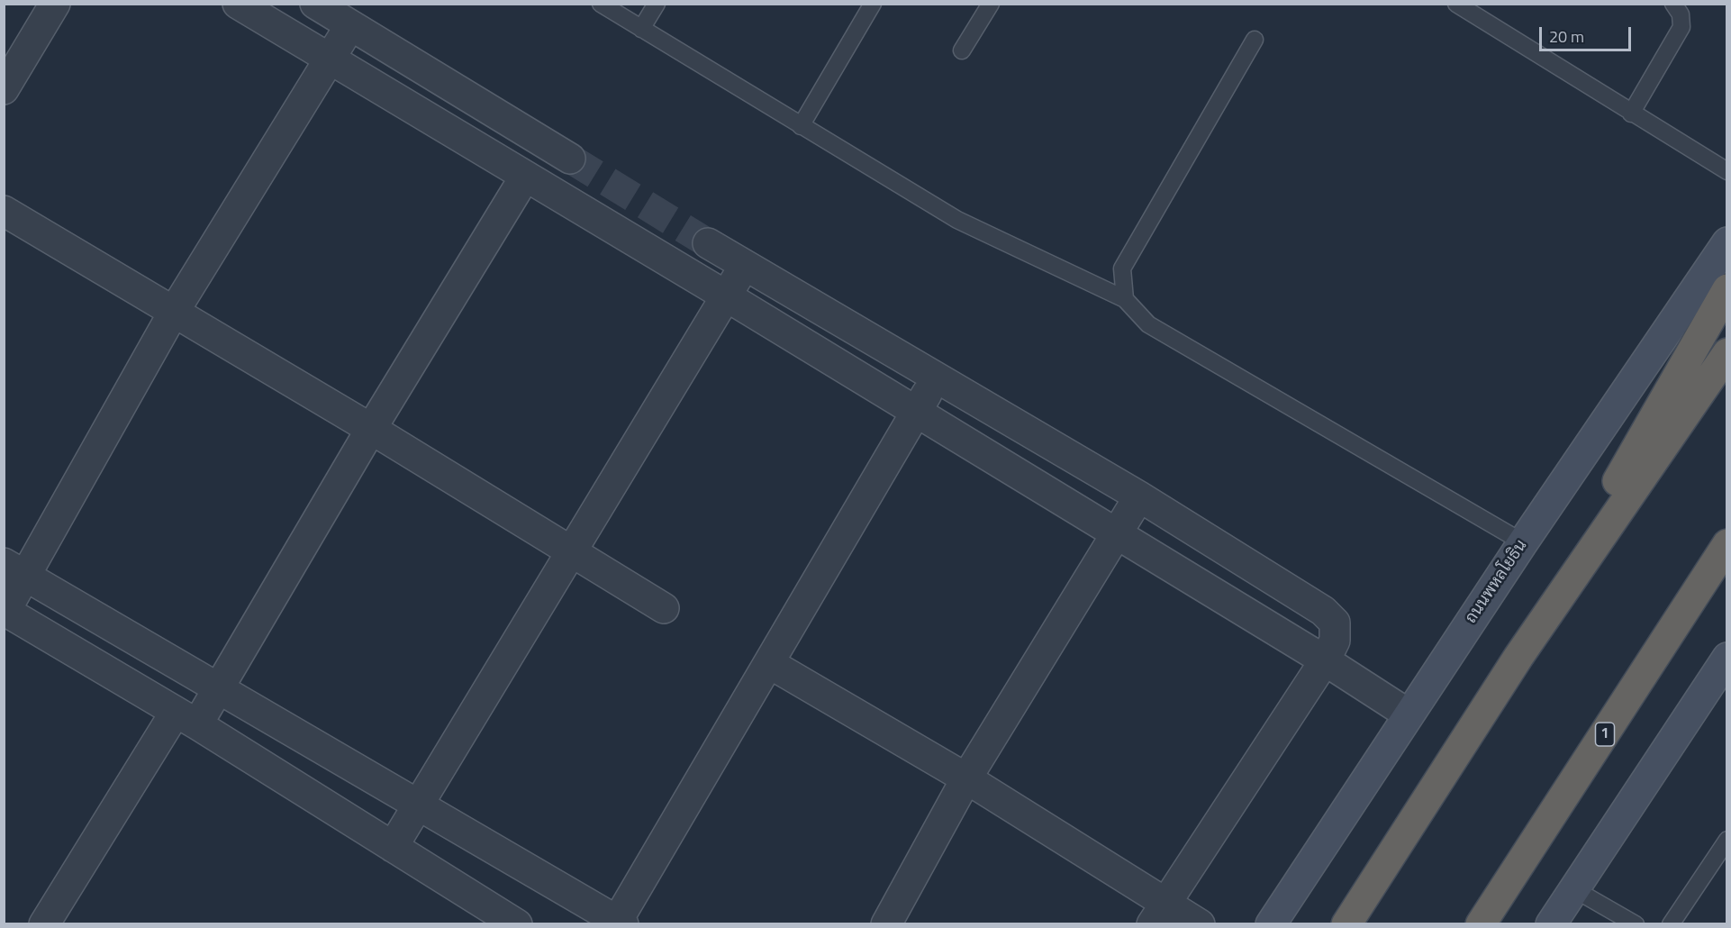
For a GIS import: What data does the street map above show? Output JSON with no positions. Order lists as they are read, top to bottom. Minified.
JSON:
{"streets":{"highway":["1"],"main road":["ถนนพหลโยธิน"]},"scale_bar":"20 m"}
